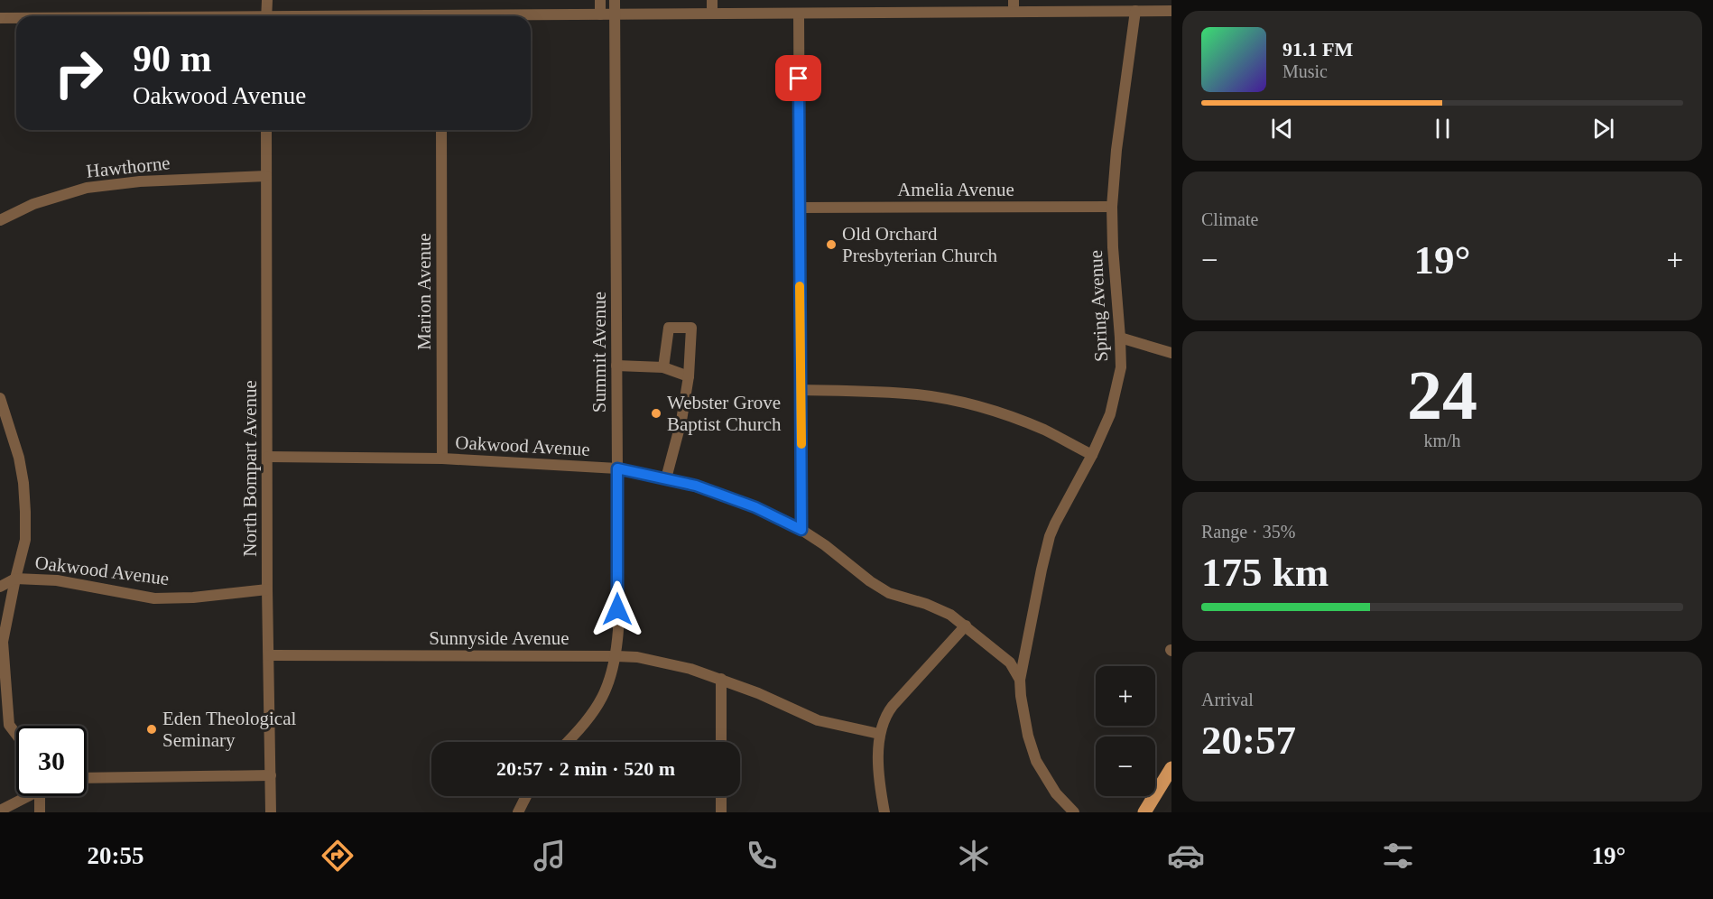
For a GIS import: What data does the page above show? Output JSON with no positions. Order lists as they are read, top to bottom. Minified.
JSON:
{"streets":{"street":["Hawthorne","Amelia Avenue","Marion Avenue","Spring Avenue","Summit Avenue","Oakwood Avenue","North Bompart Avenue","Sunnyside Avenue"]},"crossings":[["Hawthorne","North Bompart Avenue"],["Amelia Avenue","Spring Avenue"],["Marion Avenue","Oakwood Avenue"],["Spring Avenue","Oakwood Avenue"],["Summit Avenue","Oakwood Avenue"],["Summit Avenue","Sunnyside Avenue"],["Oakwood Avenue","North Bompart Avenue"],["North Bompart Avenue","Sunnyside Avenue"]],"places":["Old Orchard Presbyterian Church","Webster Grove Baptist Church","Eden Theological Seminary"],"page":{"turn":["90 m","Oakwood Avenue"],"song":["91.1 FM","Music"],"tile":["Climate",["24","km/h"],["Range · 35%","175 km"],["Arrival","20:57"]],"heat":["−","19°","+"],"map_buttons":["+","−"],"limit":"30","trip":"20:57 · 2 min · 520 m","tabs":["20:55","19°"]}}
